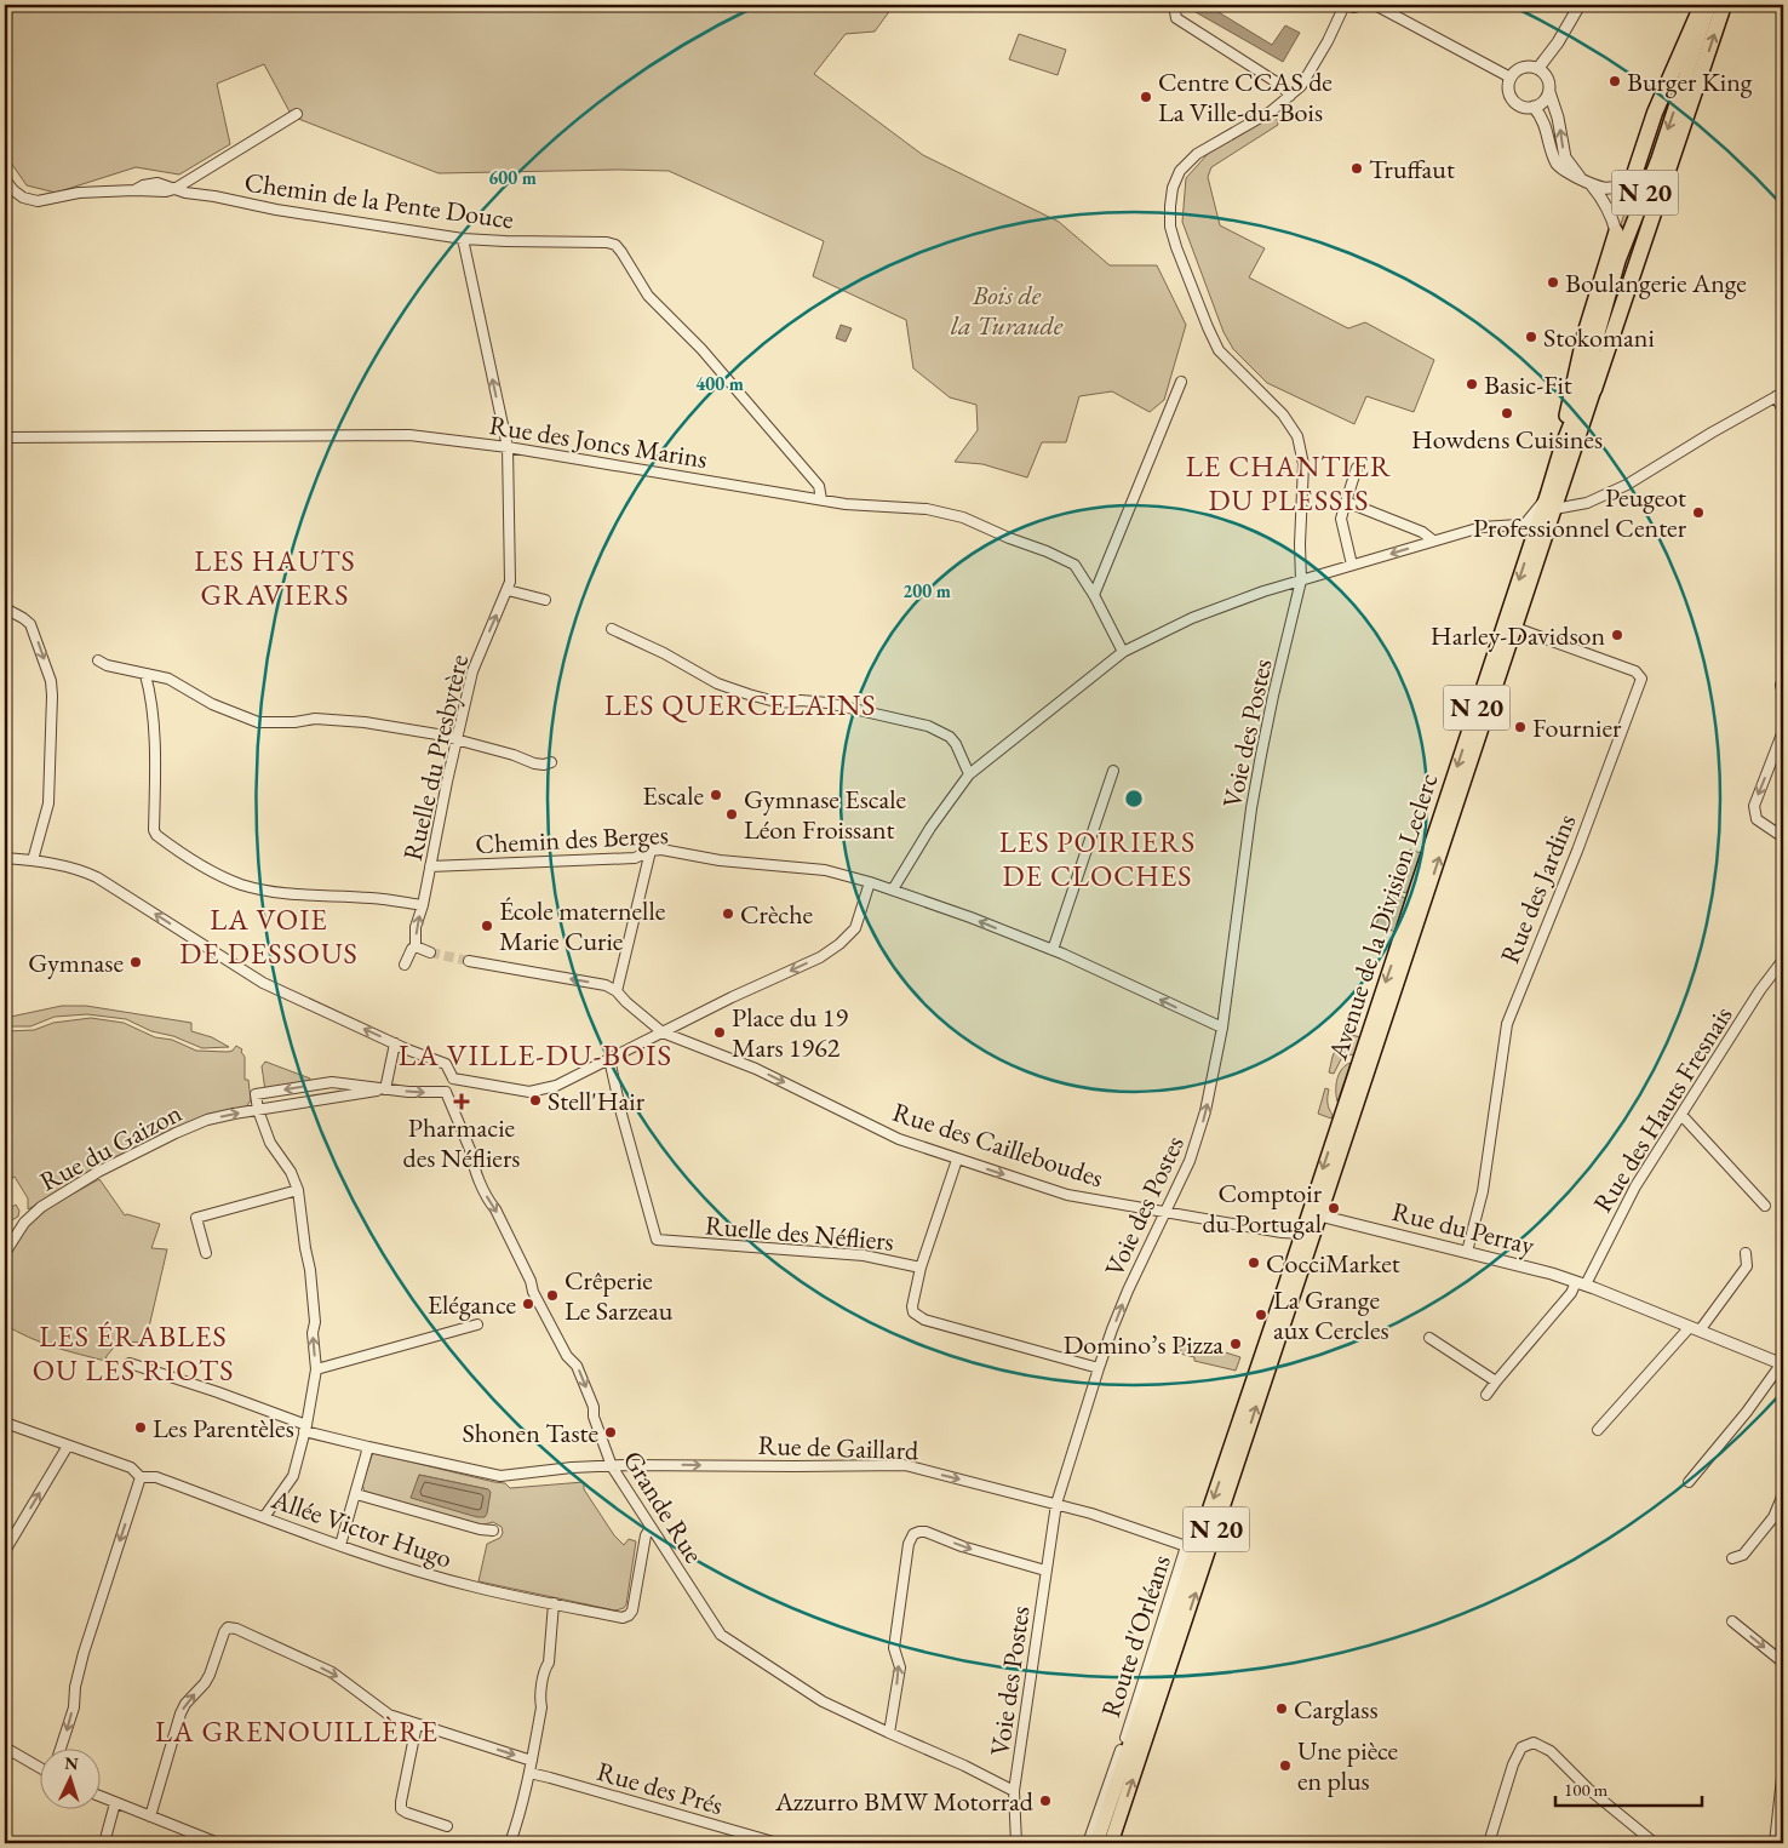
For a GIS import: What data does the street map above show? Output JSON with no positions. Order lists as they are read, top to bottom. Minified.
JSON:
{"streets":{"highway":["N 20","Avenue de la Division Leclerc"],"street":["Chemin de la Pente Douce","Rue des Joncs Marins","Voie des Postes","Ruelle du Presbytère","Chemin des Berges","Rue des Jardins","Rue des Hauts Fresnais","Rue des Cailleboudes","Rue du Gaizon","Rue du Perray","Ruelle des Néfliers","Rue de Gaillard","Grande Rue","Allée Victor Hugo","Route d'Orléans","Rue des Prés"]},"crossings":[["Chemin de la Pente Douce","Rue des Joncs Marins"],["Chemin de la Pente Douce","Ruelle du Presbytère"],["Rue des Joncs Marins","Ruelle du Presbytère"],["Voie des Postes","Chemin des Berges"],["Voie des Postes","Rue des Cailleboudes"],["Voie des Postes","Ruelle des Néfliers"],["Voie des Postes","Rue de Gaillard"],["Voie des Postes","Grande Rue"],["Ruelle du Presbytère","Chemin des Berges"],["Rue des Jardins","Avenue de la Division Leclerc"],["Rue des Jardins","Rue du Perray"],["Avenue de la Division Leclerc","Rue des Cailleboudes"],["Avenue de la Division Leclerc","Rue du Perray"],["Avenue de la Division Leclerc","Rue de Gaillard"],["Avenue de la Division Leclerc","Route d'Orléans"],["Rue des Hauts Fresnais","Rue du Perray"],["Rue du Gaizon","Grande Rue"],["Rue de Gaillard","Grande Rue"],["Rue de Gaillard","Route d'Orléans"],["Grande Rue","Allée Victor Hugo"]],"one_way":["Ruelle du Presbytère","Chemin des Berges","Rue des Cailleboudes","Rue de Gaillard","Grande Rue"],"districts":["LE CHANTIER DU PLESSIS","LES HAUTS GRAVIERS","LES QUERCELAINS","LES POIRIERS DE CLOCHES","LA VOIE DE DESSOUS","LA VILLE-DU-BOIS","LES ÉRABLES OU LES RIOTS","LA GRENOUILLÈRE"],"parks":["Bois de la Turaude"],"places":{"other":["Burger King","Centre CCAS de La Ville-du-Bois","Truffaut","Boulangerie Ange","Stokomani","Basic-Fit","Howdens Cuisines","Peugeot Professionnel Center","Harley-Davidson","Fournier","Escale","Gymnase Escale Léon Froissant","Crèche","École maternelle Marie Curie","Gymnase","Place du 19 Mars 1962","Stell'Hair","Comptoir du Portugal","CocciMarket","Crêperie Le Sarzeau","Elégance","La Grange aux Cercles","Domino’s Pizza","Les Parentèles","Shonen Taste","Carglass","Une pièce en plus","Azzurro BMW Motorrad"],"health":["Pharmacie des Néfliers"]},"scale_bar":"100 m","north":"top","rings":["600 m","400 m","200 m"]}
